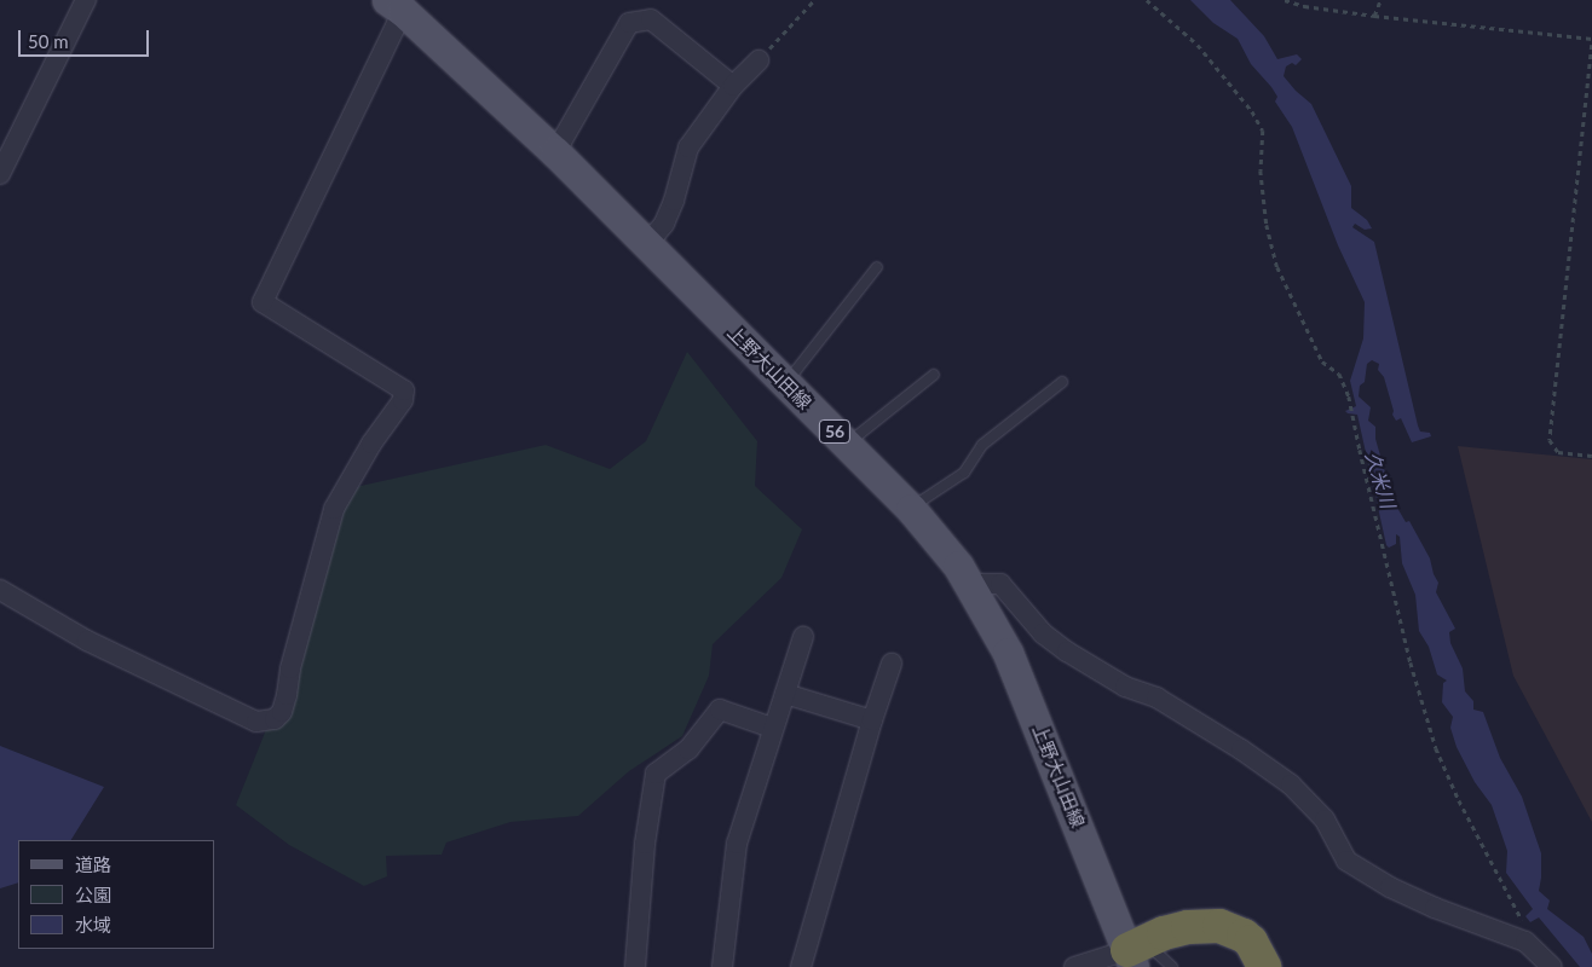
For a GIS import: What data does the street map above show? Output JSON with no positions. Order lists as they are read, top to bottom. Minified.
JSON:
{"streets":{"main road":["上野大山田線","56"]},"water":["久米川"],"legend":["道路","公園","水域"],"scale_bar":"50 m"}
